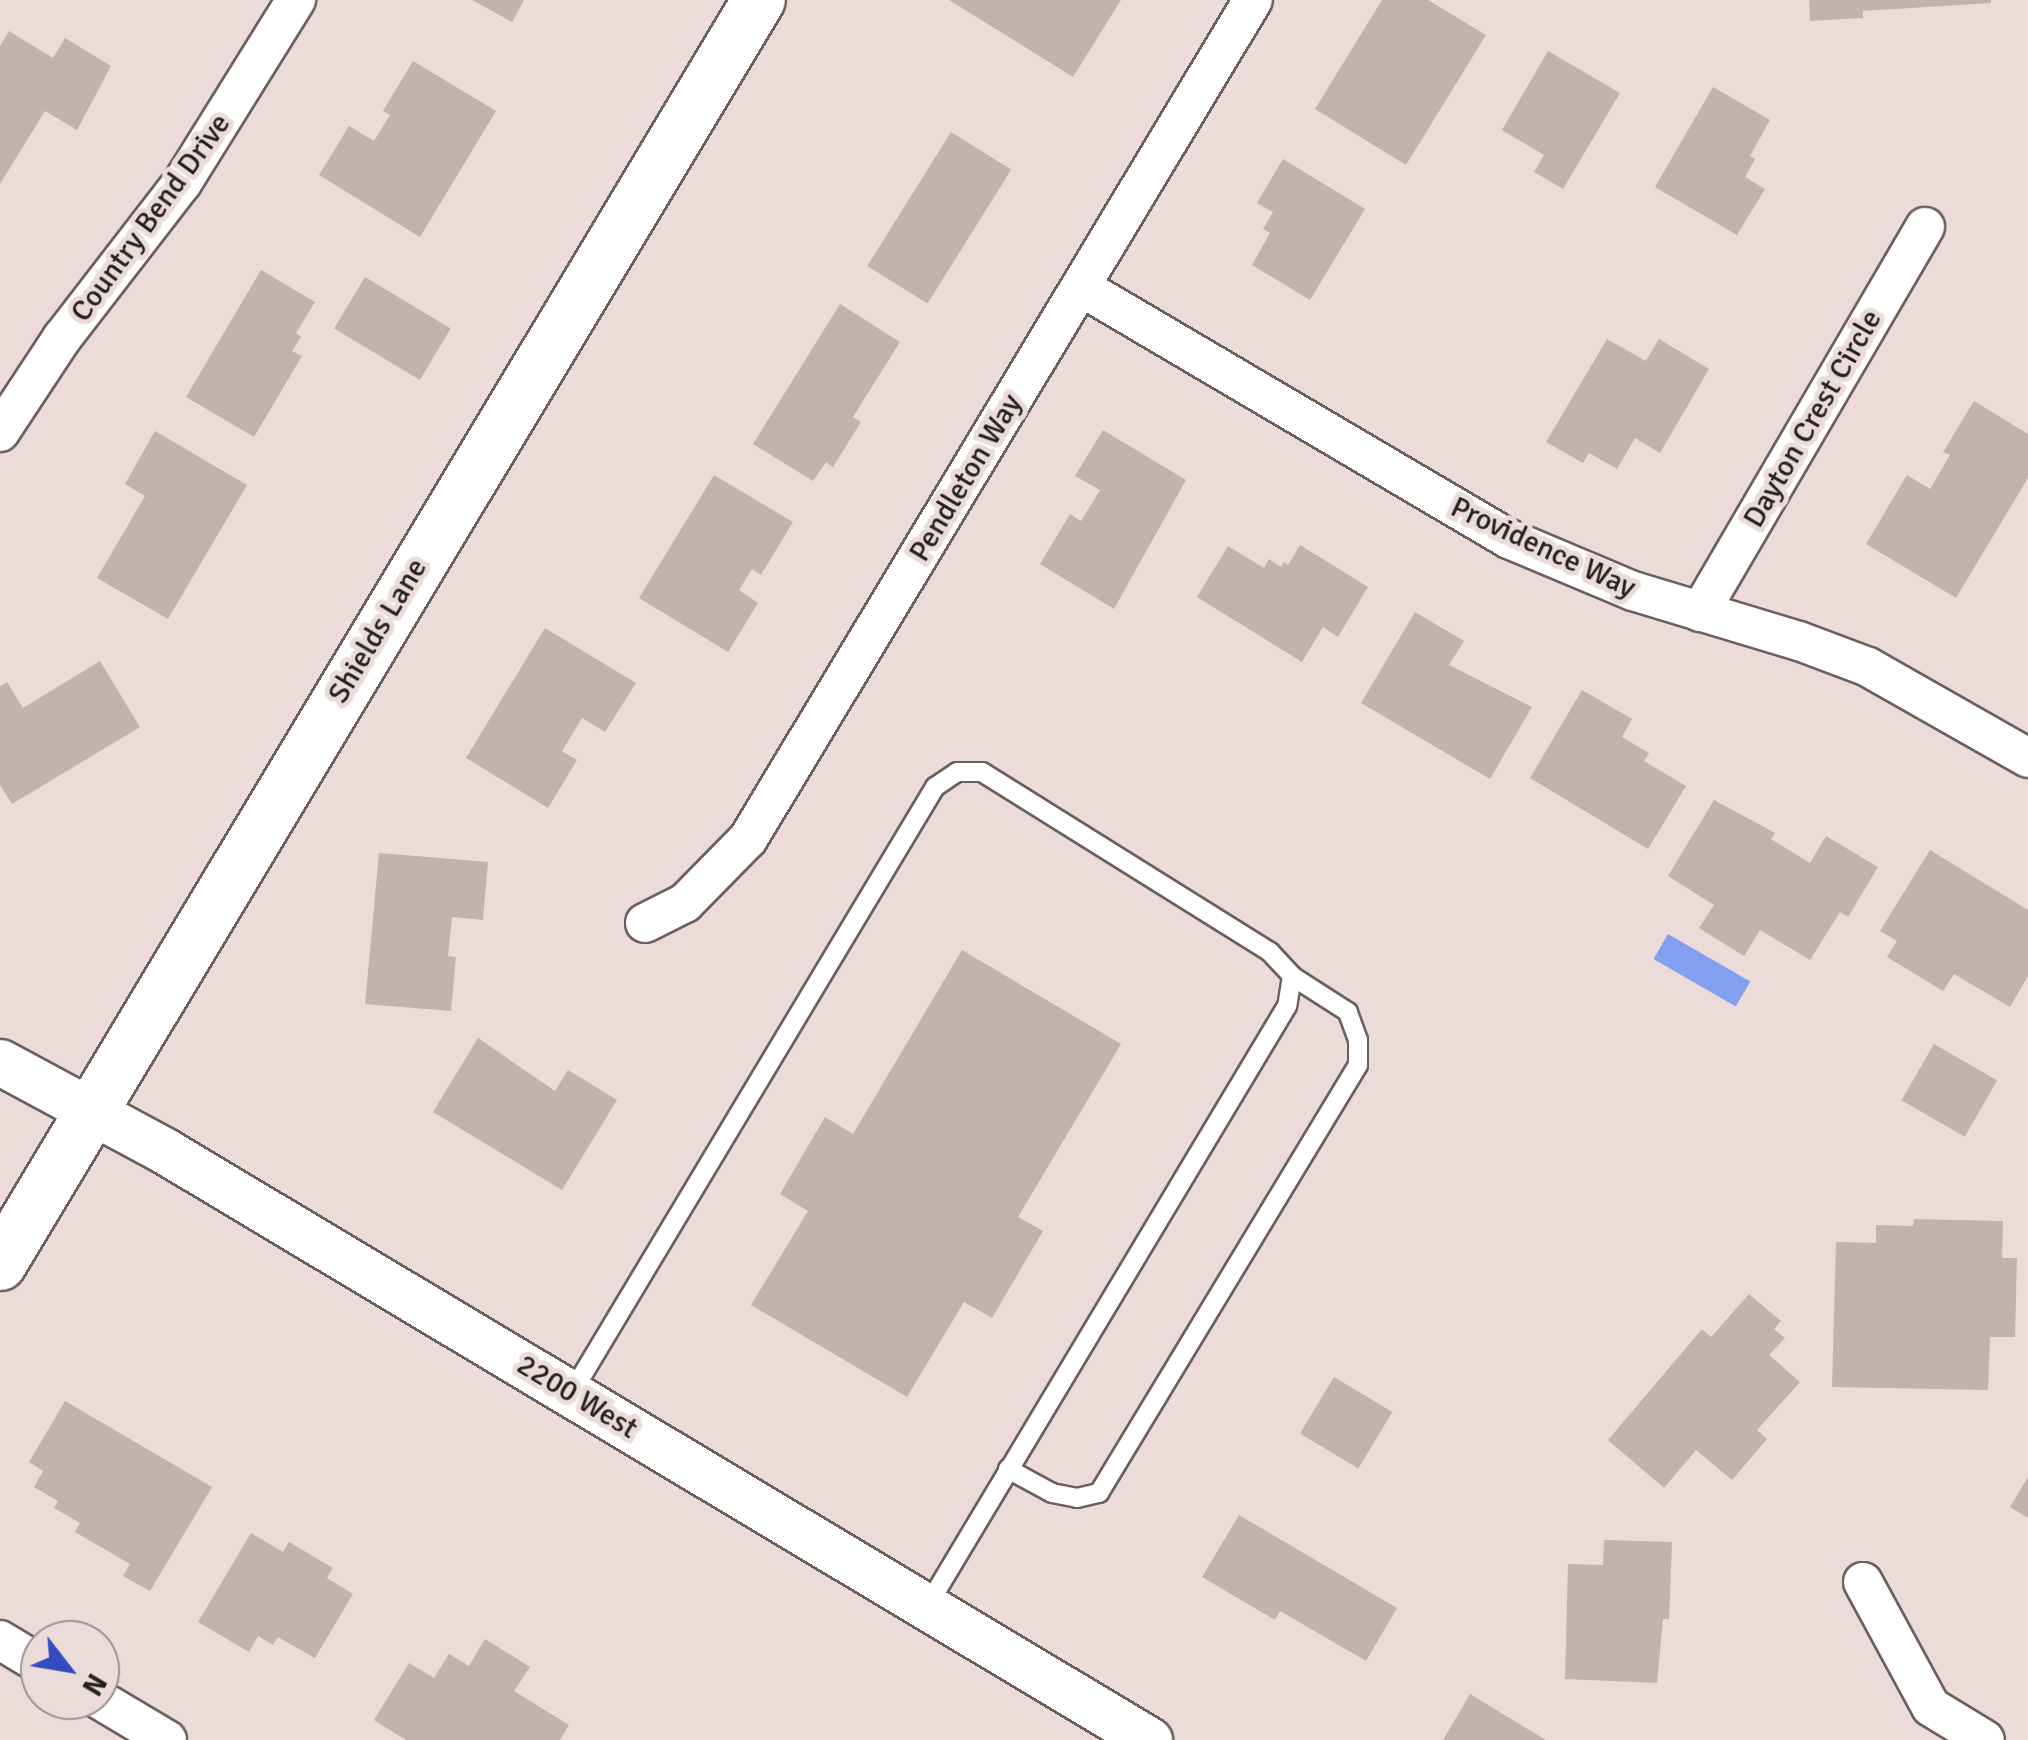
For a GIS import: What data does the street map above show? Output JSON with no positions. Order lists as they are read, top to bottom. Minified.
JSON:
{"streets":{"main road":["Shields Lane"],"street":["Country Bend Drive","Dayton Crest Circle","Pendleton Way","Providence Way","2200 West"]},"crossings":[["Dayton Crest Circle","Providence Way"],["Pendleton Way","Providence Way"],["Shields Lane","2200 West"]],"north":"bottom right"}
